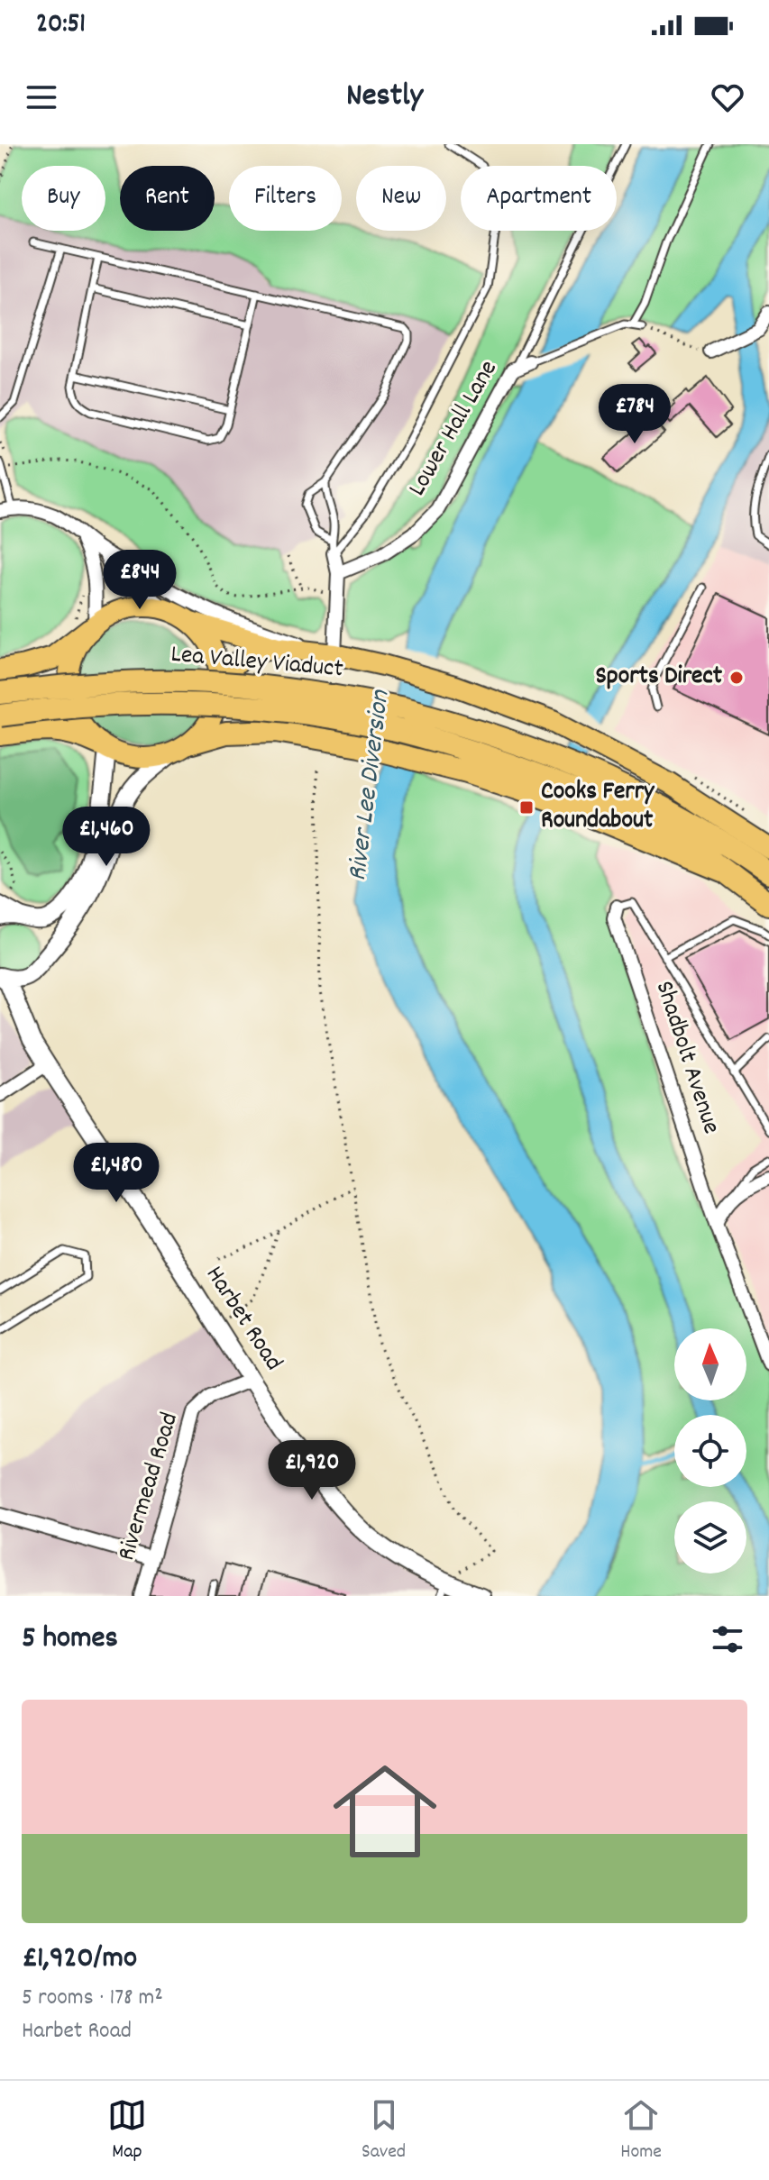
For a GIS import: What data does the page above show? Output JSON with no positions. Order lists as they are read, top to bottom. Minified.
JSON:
{"streets":{"highway":["Lea Valley Viaduct"],"street":["Lower Hall Lane","Shadbolt Avenue","Harbet Road","Rivermead Road"]},"crossings":[["Harbet Road","Rivermead Road"]],"water":["River Lee Diversion"],"places":{"other":["Sports Direct"],"transit":["Cooks Ferry Roundabout"]},"north":"top","page":{"status":"20:51","header":"Nestly","chip":["Buy","Rent","Filters","New","Apartment"],"price":["£784","£844","£1,460","£1,480","£1,920"],"heading":"5 homes","list":[{"name":"£1,920/mo","note":"5 rooms · 178 m² · Harbet Road"}],"tabs":["Map","Saved","Home"]}}
